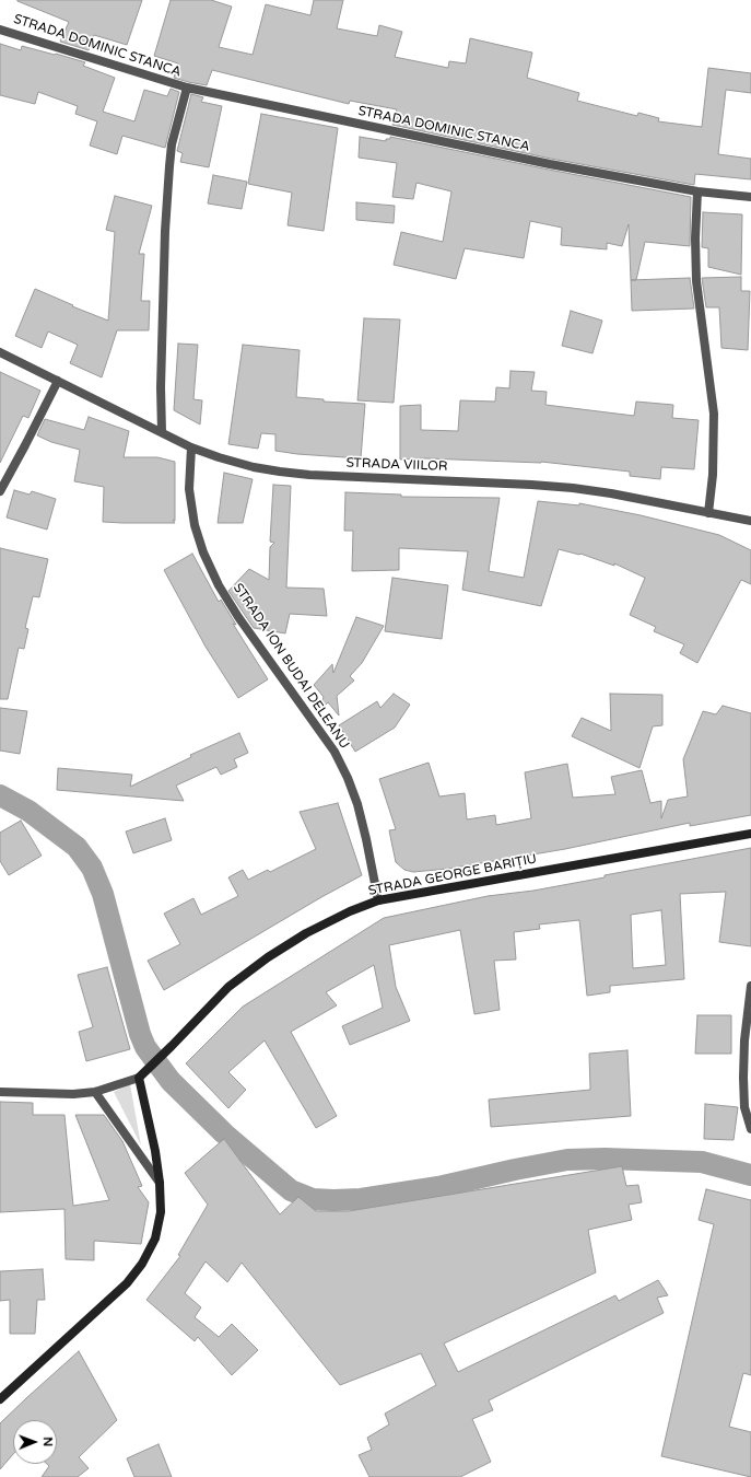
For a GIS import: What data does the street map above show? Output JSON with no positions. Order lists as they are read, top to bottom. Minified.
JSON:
{"streets":{"main road":["STRADA GEORGE BARIȚIU"],"street":["STRADA DOMINIC STANCA","STRADA VIILOR","STRADA ION BUDAI DELEANU"]},"crossings":[["STRADA DOMINIC STANCA","STRADA VIILOR"],["STRADA VIILOR","STRADA ION BUDAI DELEANU"],["STRADA ION BUDAI DELEANU","STRADA GEORGE BARIȚIU"]],"north":"right"}
